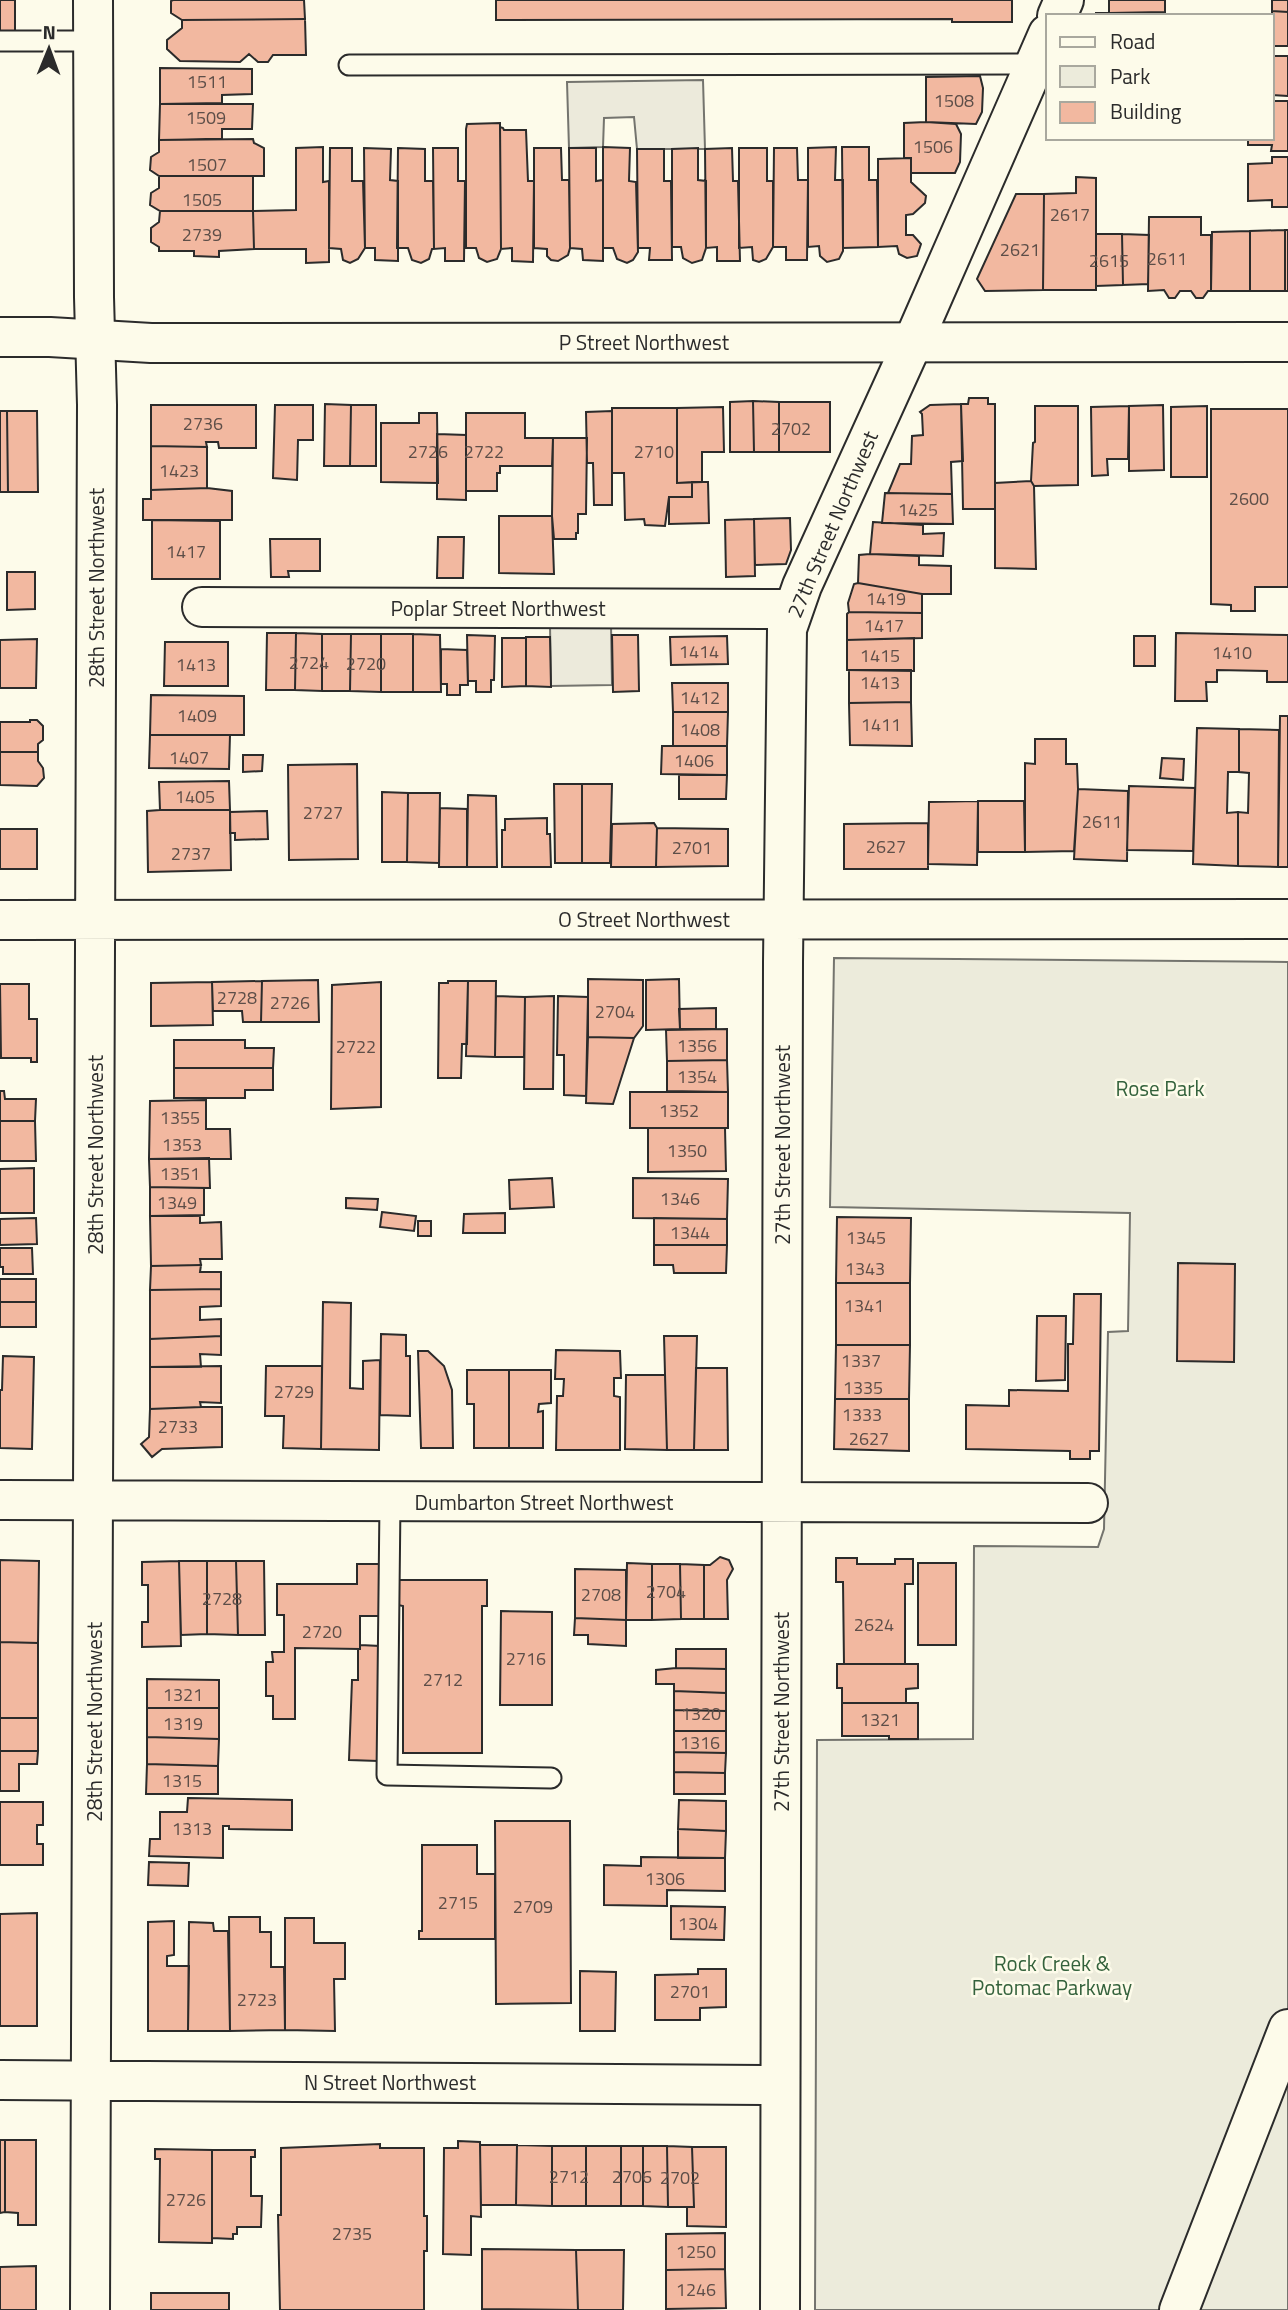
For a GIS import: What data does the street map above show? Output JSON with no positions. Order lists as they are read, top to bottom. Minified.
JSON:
{"streets":{"street":["P Street Northwest","27th Street Northwest","28th Street Northwest","Poplar Street Northwest","O Street Northwest","Dumbarton Street Northwest","N Street Northwest"]},"crossings":[["P Street Northwest","27th Street Northwest"],["P Street Northwest","28th Street Northwest"],["27th Street Northwest","Poplar Street Northwest"],["27th Street Northwest","O Street Northwest"],["27th Street Northwest","Dumbarton Street Northwest"],["27th Street Northwest","N Street Northwest"],["28th Street Northwest","O Street Northwest"],["28th Street Northwest","Dumbarton Street Northwest"],["28th Street Northwest","N Street Northwest"]],"parks":["Rose Park","Rock Creek & Potomac Parkway"],"house_numbers":["1511","1508","1509","1506","1507","1505","2617","2739","2621","2611","2615","2736","2702","2726","2722","2710","1423","2600","1425","1417","1419","1417","1414","1410","1415","2724","2720","1413","1413","1412","1409","1411","1408","1407","1406","1405","2727","2611","2627","2701","2737","2728","2726","2704","1356","2722","1354","1352","1355","1353","1350","1351","1346","1349","1344","1345","1343","1341","1337","1335","2729","1333","2733","2627","2704","2708","2728","2624","2720","2716","2712","1321","1320","1321","1319","1316","1315","1313","1306","2715","2709","1304","2701","2723","2712","2706","2702","2726","2735","1250","1246"],"legend":["Road","Park","Building"],"north":"top"}
